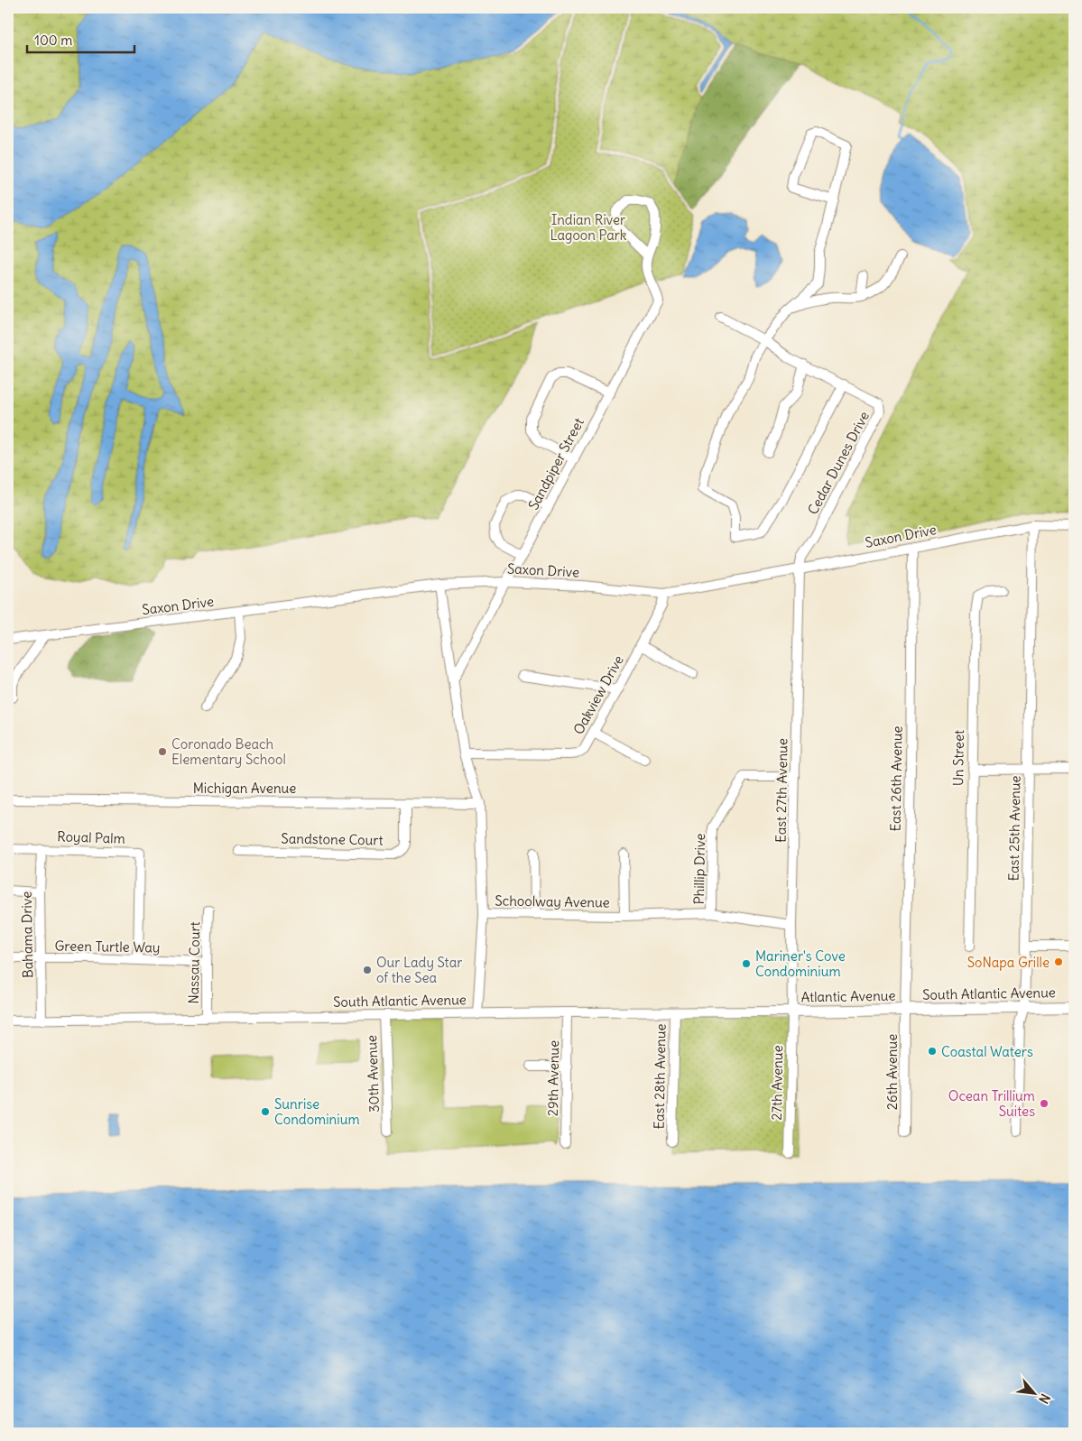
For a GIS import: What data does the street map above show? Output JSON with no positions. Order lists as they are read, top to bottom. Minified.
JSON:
{"streets":{"main road":["South Atlantic Avenue","Atlantic Avenue"],"street":["Cedar Dunes Drive","Sandpiper Street","Saxon Drive","Oakview Drive","Un Street","East 26th Avenue","Michigan Avenue","East 27th Avenue","East 25th Avenue","Royal Palm","Sandstone Court","Phillip Drive","Schoolway Avenue","Bahama Drive","Green Turtle Way","Nassau Court","26th Avenue","30th Avenue","East 28th Avenue","29th Avenue","27th Avenue"]},"crossings":[["Cedar Dunes Drive","Saxon Drive"],["Cedar Dunes Drive","East 27th Avenue"],["Sandpiper Street","Saxon Drive"],["Sandpiper Street","Schoolway Avenue"],["Saxon Drive","Oakview Drive"],["Saxon Drive","East 26th Avenue"],["Saxon Drive","East 27th Avenue"],["Saxon Drive","East 25th Avenue"],["Saxon Drive","Schoolway Avenue"],["Oakview Drive","Schoolway Avenue"],["East 26th Avenue","South Atlantic Avenue"],["East 26th Avenue","Atlantic Avenue"],["East 26th Avenue","26th Avenue"],["Michigan Avenue","Sandstone Court"],["Michigan Avenue","Schoolway Avenue"],["East 27th Avenue","Phillip Drive"],["East 27th Avenue","Schoolway Avenue"],["East 27th Avenue","South Atlantic Avenue"],["East 27th Avenue","Atlantic Avenue"],["East 27th Avenue","27th Avenue"],["East 25th Avenue","South Atlantic Avenue"],["Royal Palm","Bahama Drive"],["Royal Palm","Green Turtle Way"],["Phillip Drive","Schoolway Avenue"],["Bahama Drive","Green Turtle Way"],["Bahama Drive","South Atlantic Avenue"],["Green Turtle Way","Nassau Court"],["Nassau Court","South Atlantic Avenue"],["South Atlantic Avenue","Atlantic Avenue"],["South Atlantic Avenue","26th Avenue"],["South Atlantic Avenue","30th Avenue"],["South Atlantic Avenue","East 28th Avenue"],["South Atlantic Avenue","29th Avenue"],["South Atlantic Avenue","27th Avenue"],["Atlantic Avenue","26th Avenue"],["Atlantic Avenue","27th Avenue"]],"parks":["Indian River Lagoon Park"],"places":["Coronado Beach Elementary School","SoNapa Grille","Mariner's Cove Condominium","Our Lady Star of the Sea","Coastal Waters","Ocean Trillium Suites","Sunrise Condominium"],"scale_bar":"100 m","north":"bottom right"}
